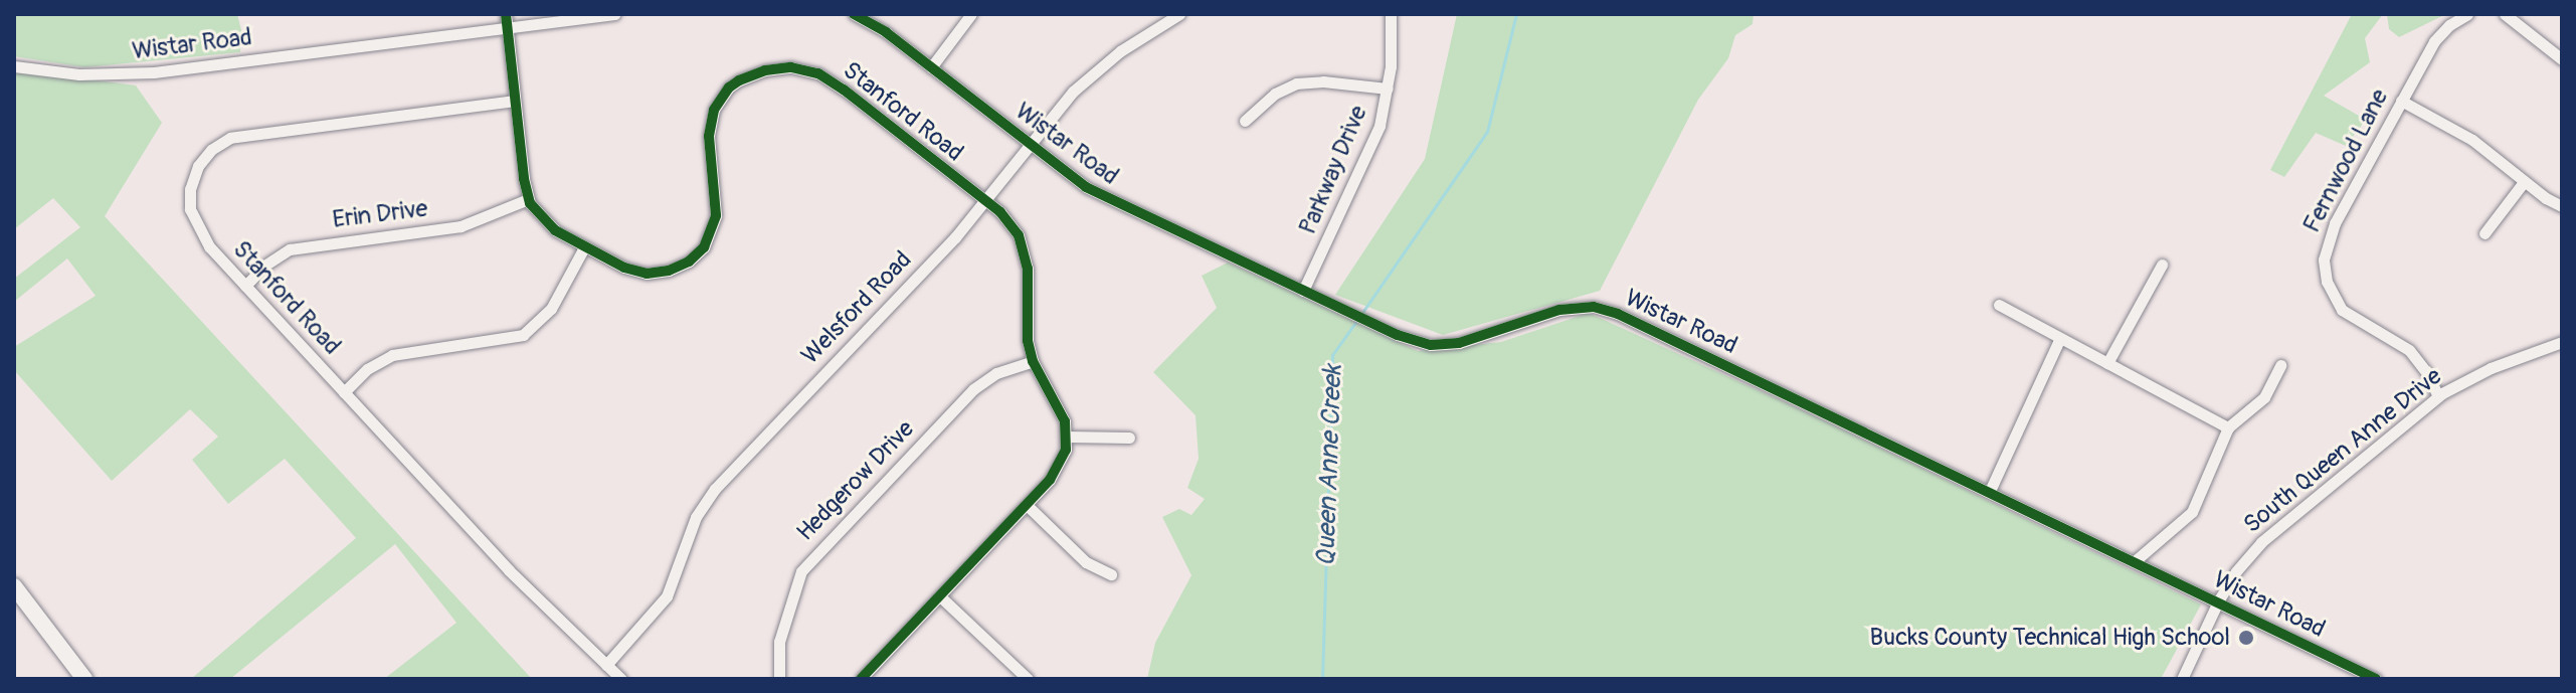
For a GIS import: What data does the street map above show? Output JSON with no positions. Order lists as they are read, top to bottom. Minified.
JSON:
{"streets":{"street":["Wistar Road","Stanford Road","Fernwood Lane","Parkway Drive","Erin Drive","Welsford Road","South Queen Anne Drive","Hedgerow Drive"]},"crossings":[["Wistar Road","Parkway Drive"],["Wistar Road","Welsford Road"],["Wistar Road","South Queen Anne Drive"],["Stanford Road","Erin Drive"],["Stanford Road","Welsford Road"],["Stanford Road","Hedgerow Drive"],["Fernwood Lane","South Queen Anne Drive"]],"water":["Queen Anne Creek"],"places":["Bucks County Technical High School"]}
